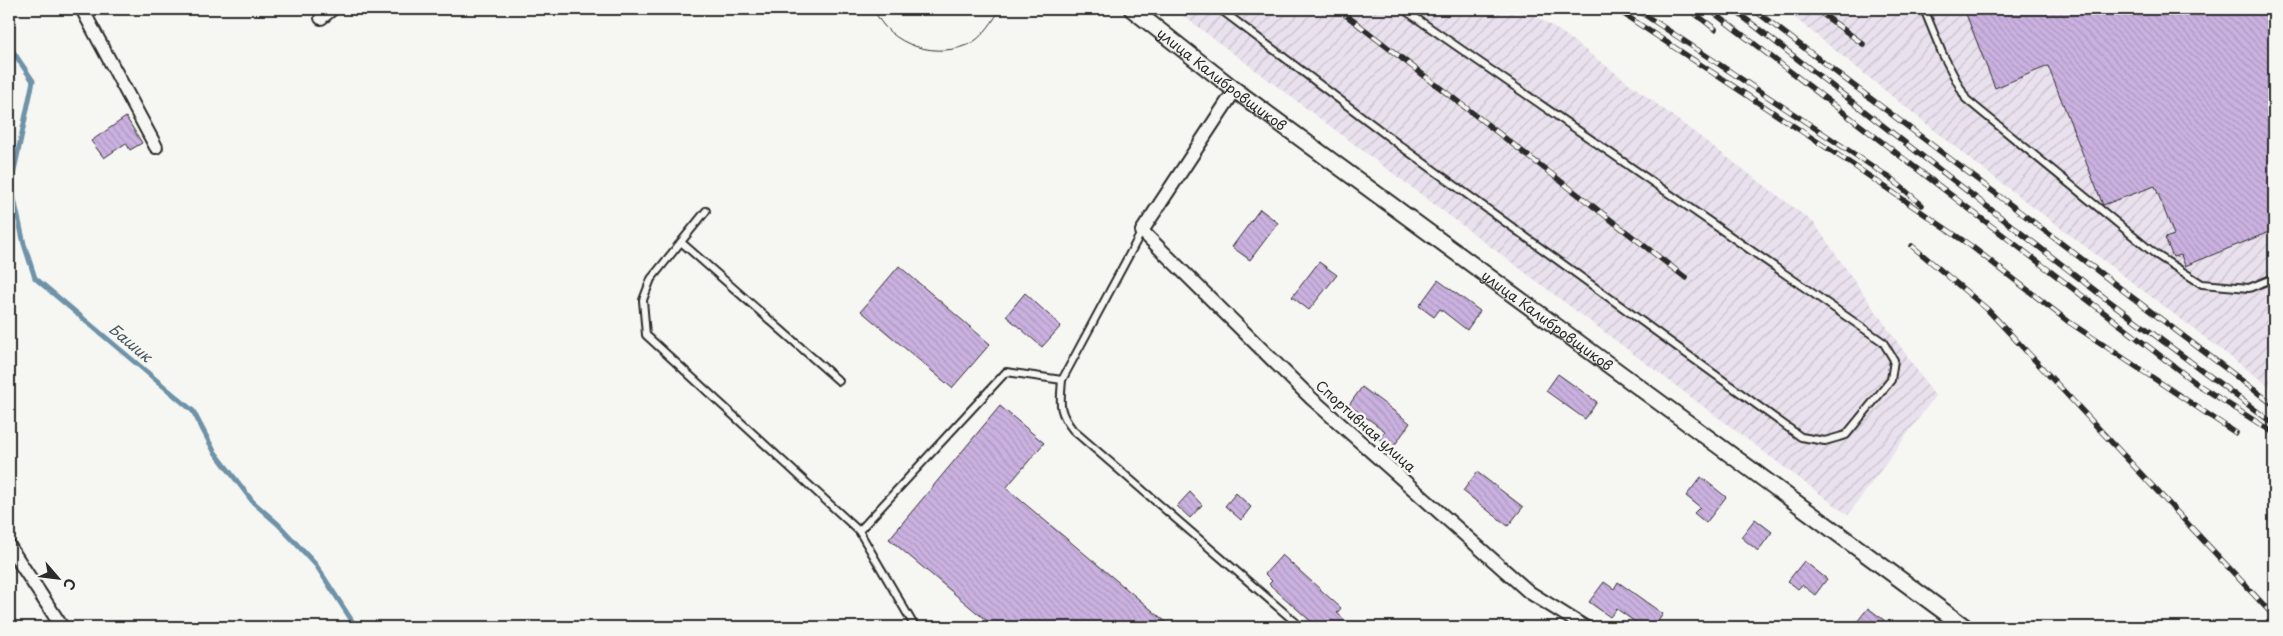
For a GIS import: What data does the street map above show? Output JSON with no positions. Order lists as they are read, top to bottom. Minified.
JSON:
{"streets":{"street":["улица Калибровщиков","Спортивная улица"]},"water":["Башик"],"north":"bottom right"}
